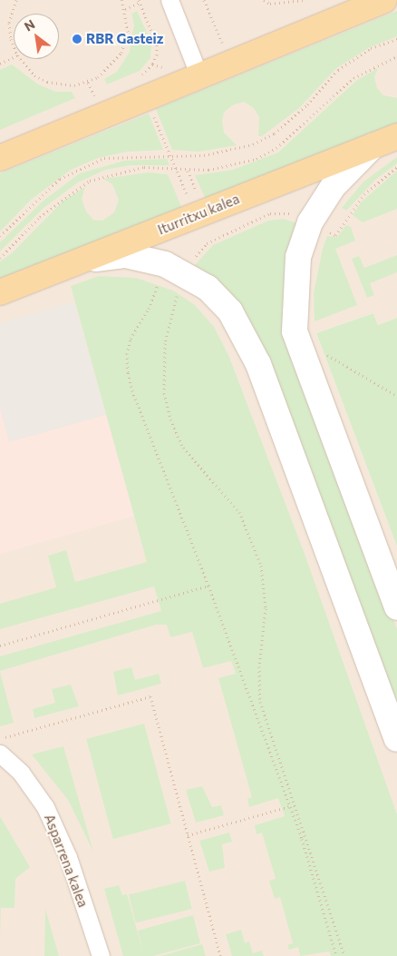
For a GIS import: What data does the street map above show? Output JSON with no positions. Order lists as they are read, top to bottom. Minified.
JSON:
{"streets":{"main road":["Iturritxu kalea"],"street":["Asparrena kalea"]},"places":["RBR Gasteiz"],"north":"top left"}
